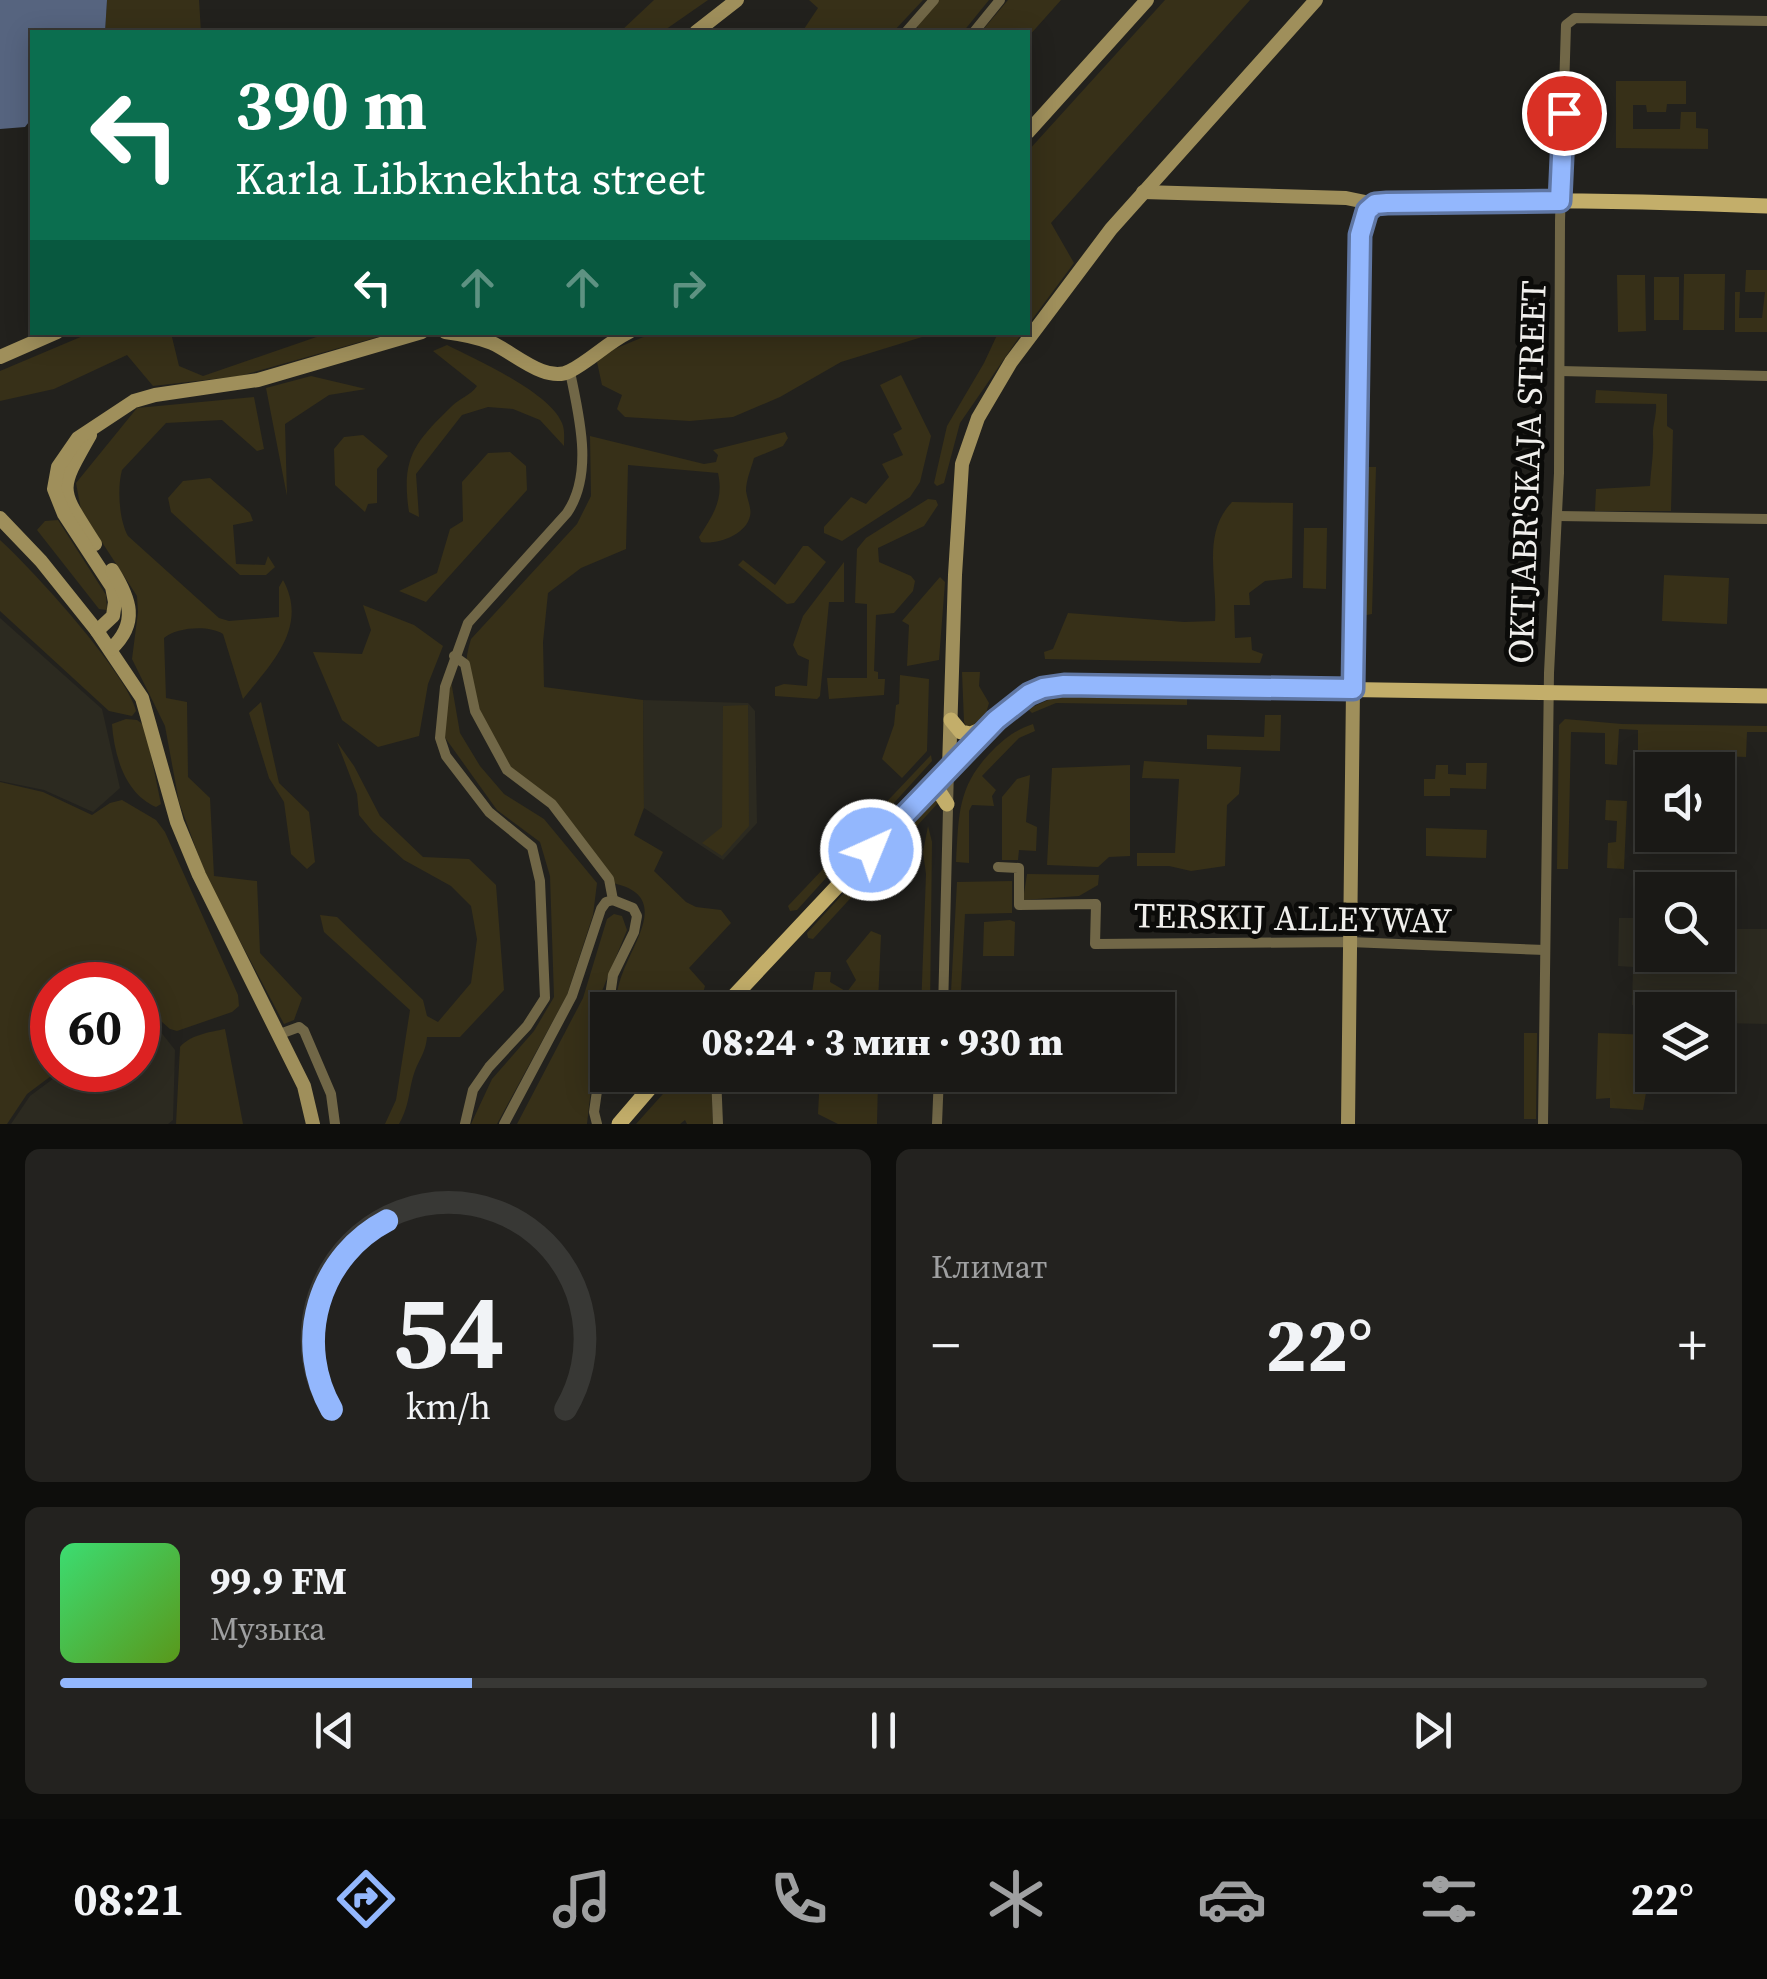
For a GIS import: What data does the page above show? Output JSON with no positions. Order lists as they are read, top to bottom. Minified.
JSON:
{"streets":{"street":["OKTJABR'SKAJA STREET","TERSKIJ ALLEYWAY"]},"crossings":[["OKTJABR'SKAJA STREET","TERSKIJ ALLEYWAY"]],"page":{"turn":["390 m","Karla Libknekhta street"],"limit":"60","trip":"08:24 · 3 мин · 930 m","tile":"Климат","heat":["−","22°","+"],"song":["99.9 FM","Музыка"],"tabs":["08:21","22°"],"gauge":["54","km/h"]}}
